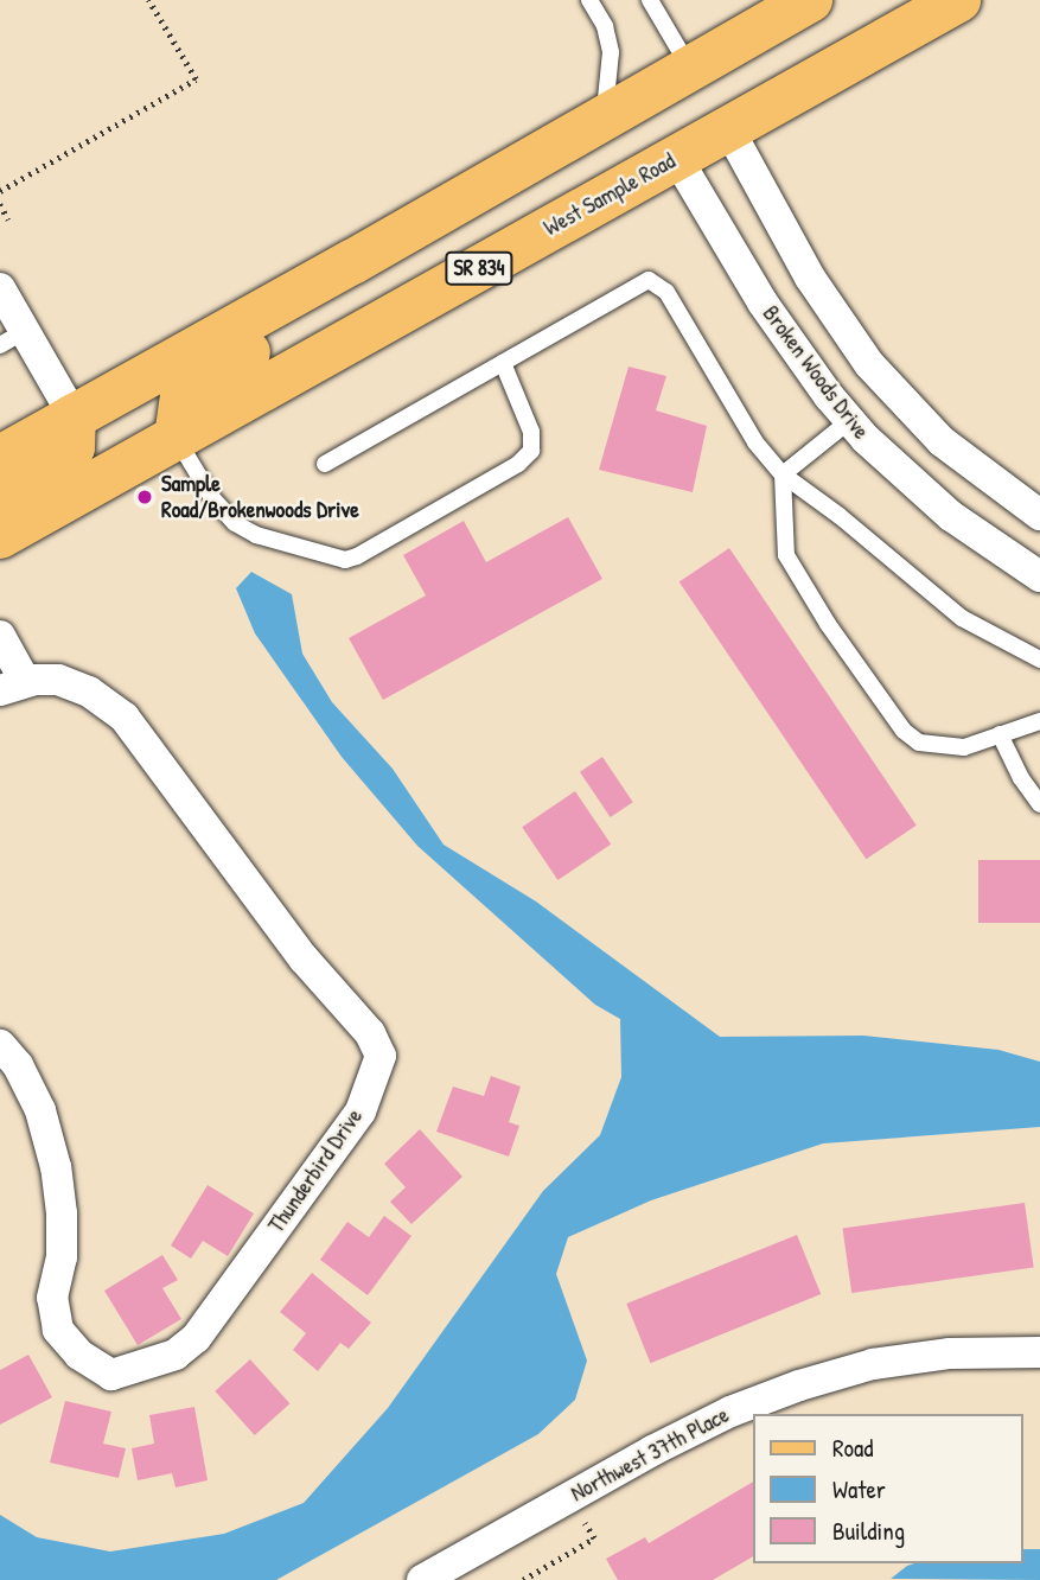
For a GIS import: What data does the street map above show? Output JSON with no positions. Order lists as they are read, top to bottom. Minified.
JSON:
{"streets":{"main road":["West Sample Road","SR 834"],"street":["Broken Woods Drive","Thunderbird Drive","Northwest 37th Place"]},"crossings":[["West Sample Road","Broken Woods Drive"]],"places":["Sample Road/Brokenwoods Drive"],"legend":["Road","Water","Building"]}
